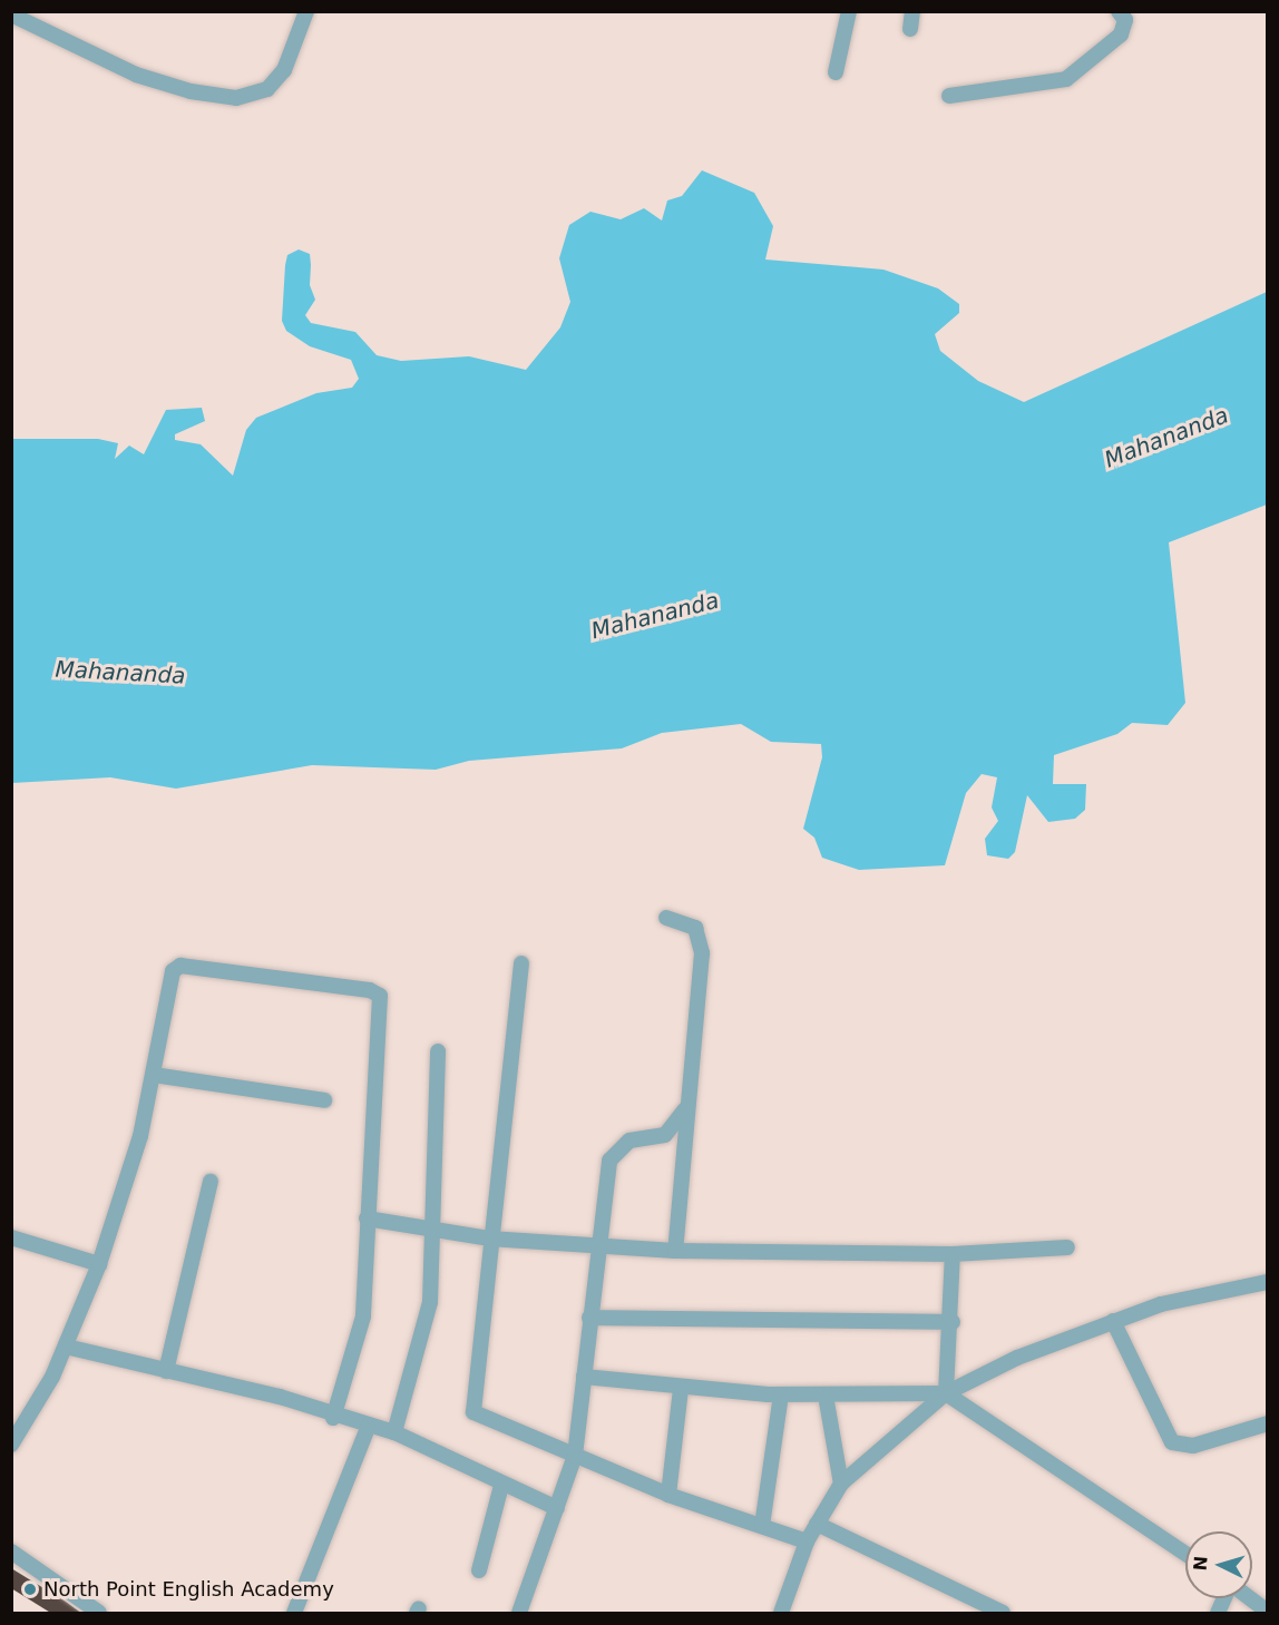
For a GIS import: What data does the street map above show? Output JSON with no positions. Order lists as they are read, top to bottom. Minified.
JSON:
{"water":["Mahananda"],"places":["North Point English Academy"],"north":"left"}
